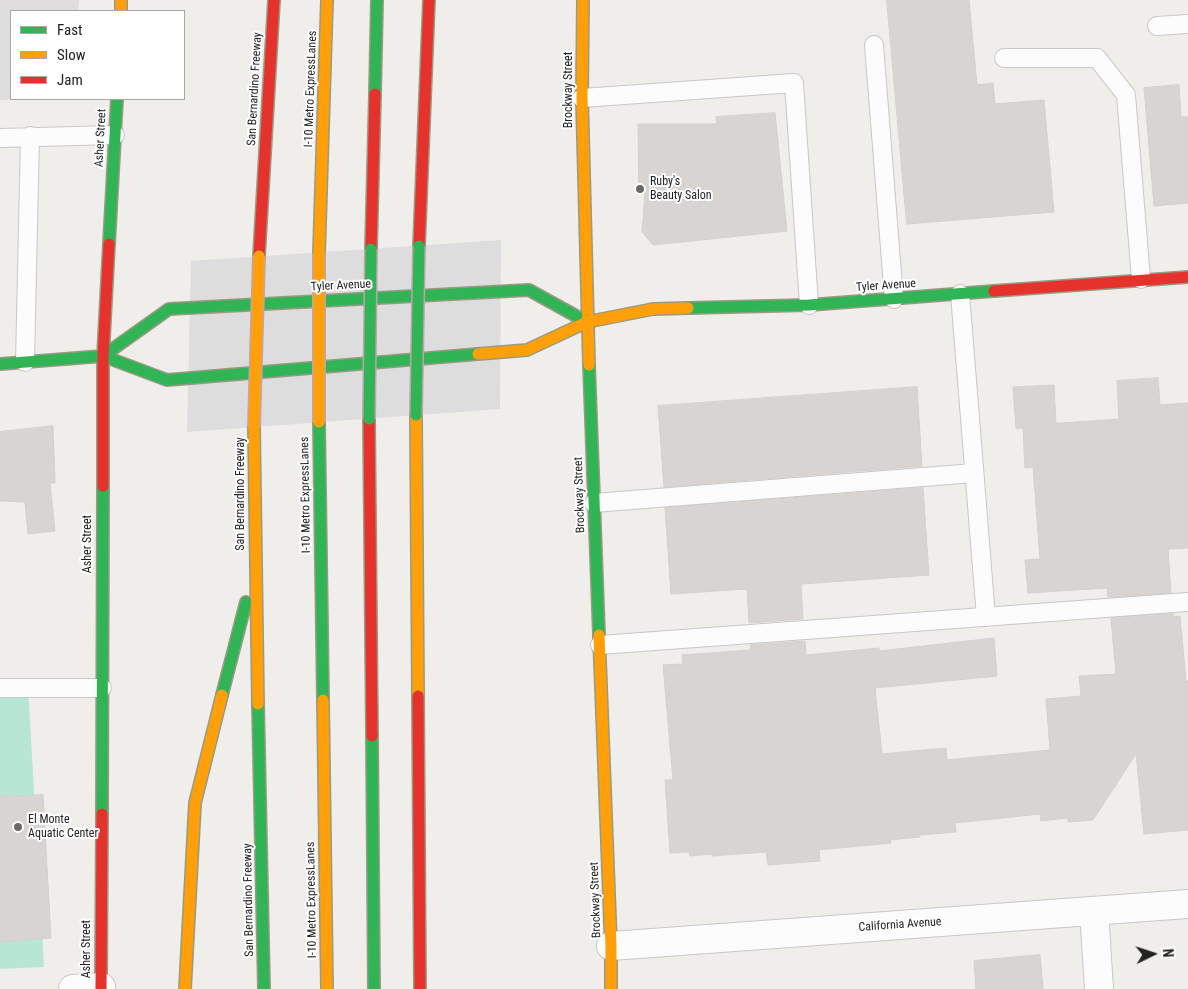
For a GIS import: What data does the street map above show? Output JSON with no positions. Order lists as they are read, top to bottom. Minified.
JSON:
{"streets":{"main road":["San Bernardino Freeway","I-10 Metro ExpressLanes","Brockway Street","Asher Street","Tyler Avenue"],"street":["California Avenue"]},"crossings":[["Brockway Street","Tyler Avenue"],["Brockway Street","California Avenue"],["Asher Street","Tyler Avenue"]],"places":["Ruby's Beauty Salon","El Monte Aquatic Center"],"legend":["Fast","Slow","Jam"],"north":"right"}
